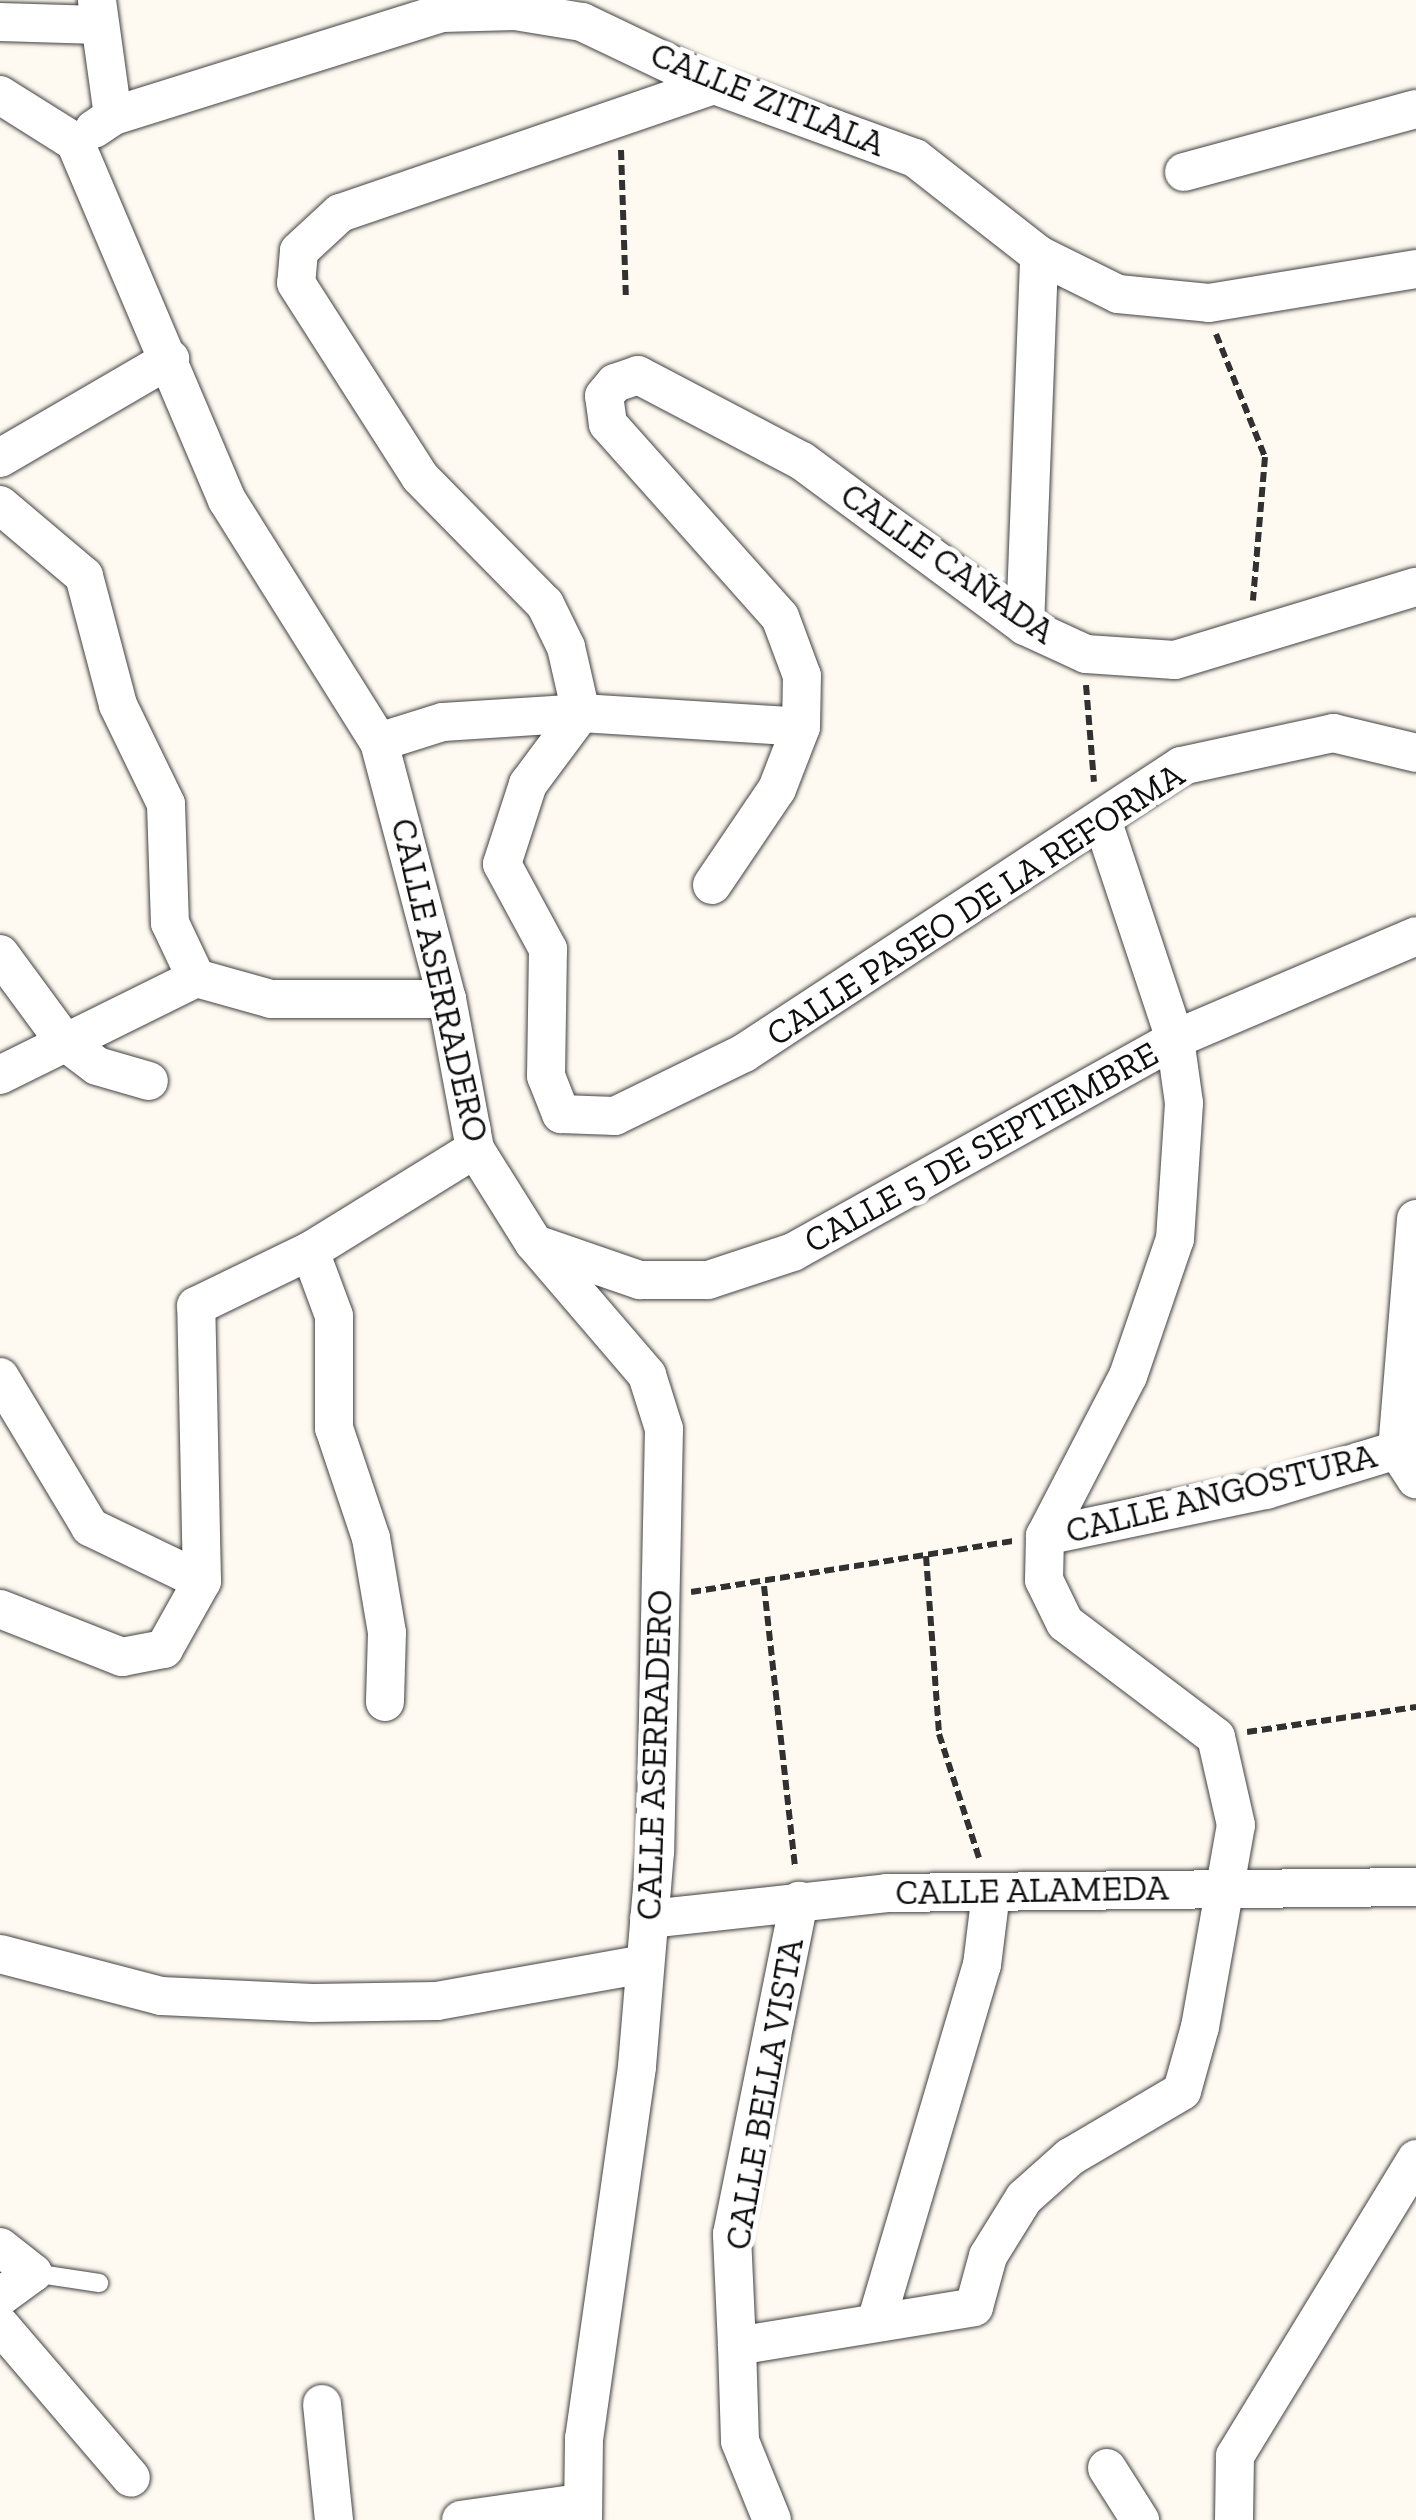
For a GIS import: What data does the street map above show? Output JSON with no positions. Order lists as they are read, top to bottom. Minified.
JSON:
{"streets":{"street":["CALLE ZITLALA","CALLE CAÑADA","CALLE PASEO DE LA REFORMA","CALLE ASERRADERO","CALLE 5 DE SEPTIEMBRE","CALLE ANGOSTURA","CALLE ALAMEDA","CALLE BELLA VISTA"]},"crossings":[["CALLE ZITLALA","CALLE ASERRADERO"],["CALLE ASERRADERO","CALLE 5 DE SEPTIEMBRE"],["CALLE ASERRADERO","CALLE ALAMEDA"],["CALLE ALAMEDA","CALLE BELLA VISTA"]]}
